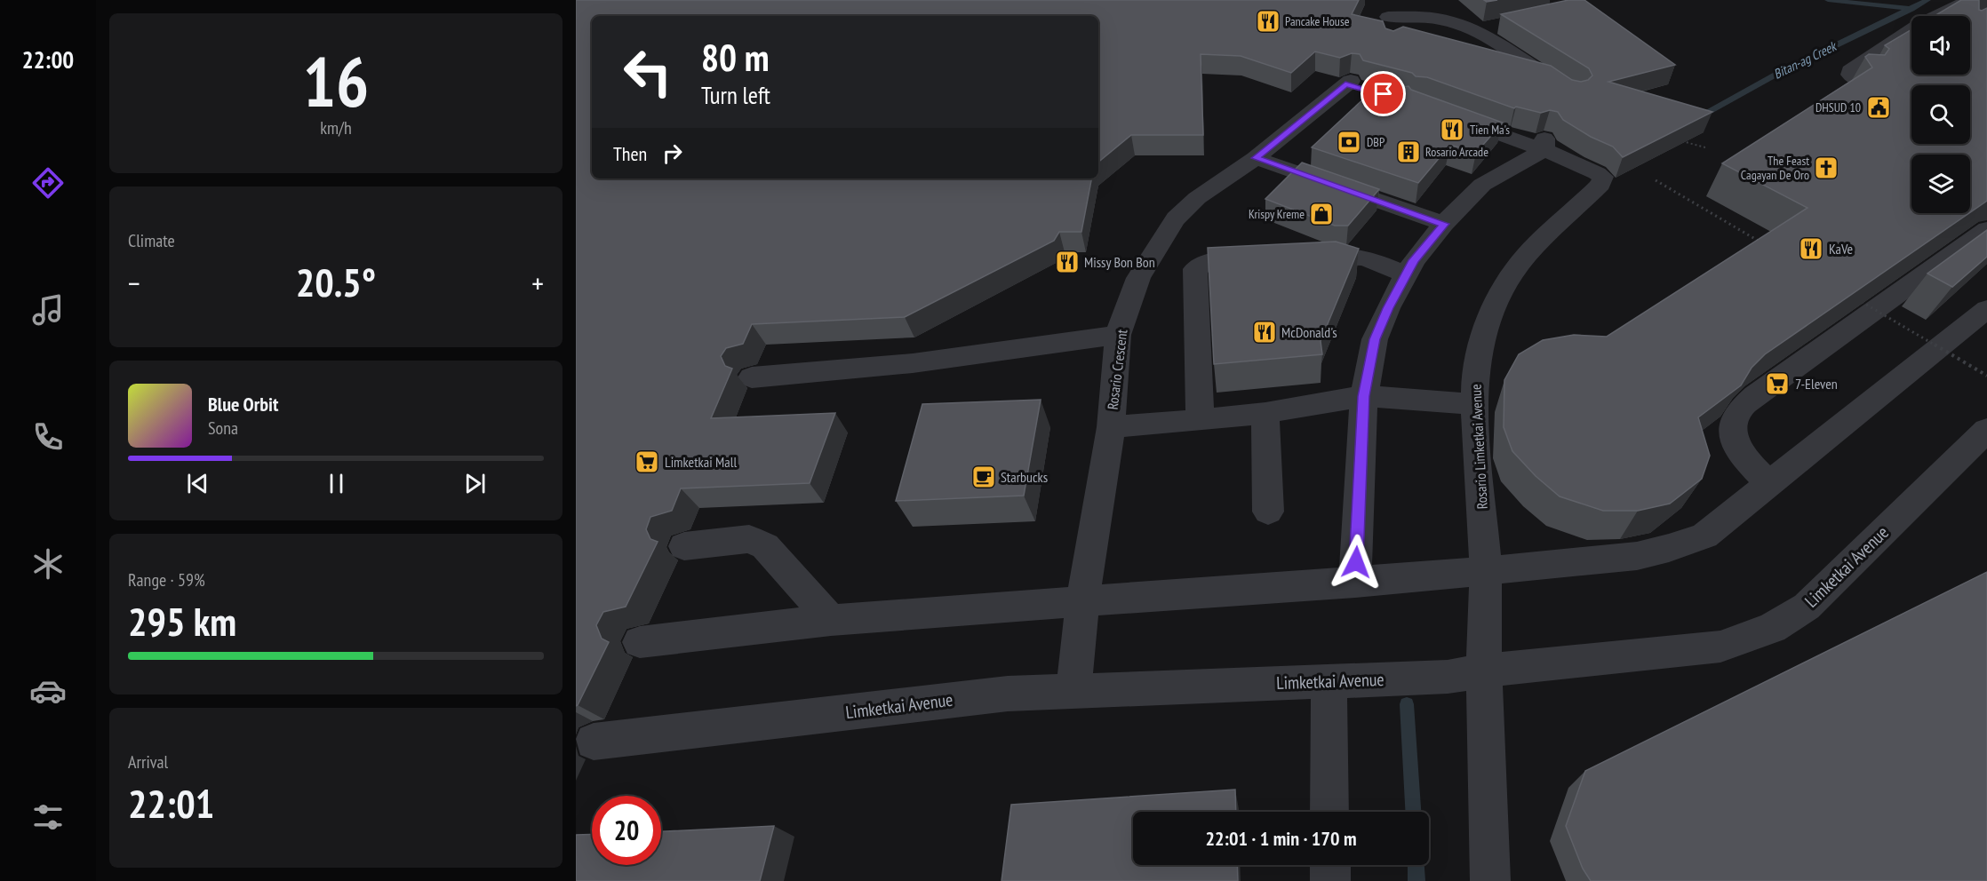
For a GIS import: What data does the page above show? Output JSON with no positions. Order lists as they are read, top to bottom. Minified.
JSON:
{"streets":{"street":["Rosario Crescent","Rosario Limketkai Avenue","Limketkai Avenue"]},"crossings":[["Rosario Crescent","Limketkai Avenue"],["Rosario Limketkai Avenue","Limketkai Avenue"]],"water":["Bitan-ag Creek"],"places":{"restaurant":["Pancake House","Tien Ma's","KaVe","Missy Bon Bon","McDonald's"],"public building":["DHSUD 10"],"bank":["DBP"],"building":["Rosario Arcade"],"church":["The Feast Cagayan De Oro"],"shop":["Krispy Kreme"],"supermarket":["7-Eleven","Limketkai Mall"],"cafe":["Starbucks"]},"page":{"tabs":"22:00","tile":[["16","km/h"],"Climate",["Range · 59%","295 km"],["Arrival","22:01"]],"turn":["80 m","Turn left"],"then":"Then","heat":["−","20.5°","+"],"song":["Blue Orbit","Sona"],"limit":"20","trip":"22:01 · 1 min · 170 m"}}
